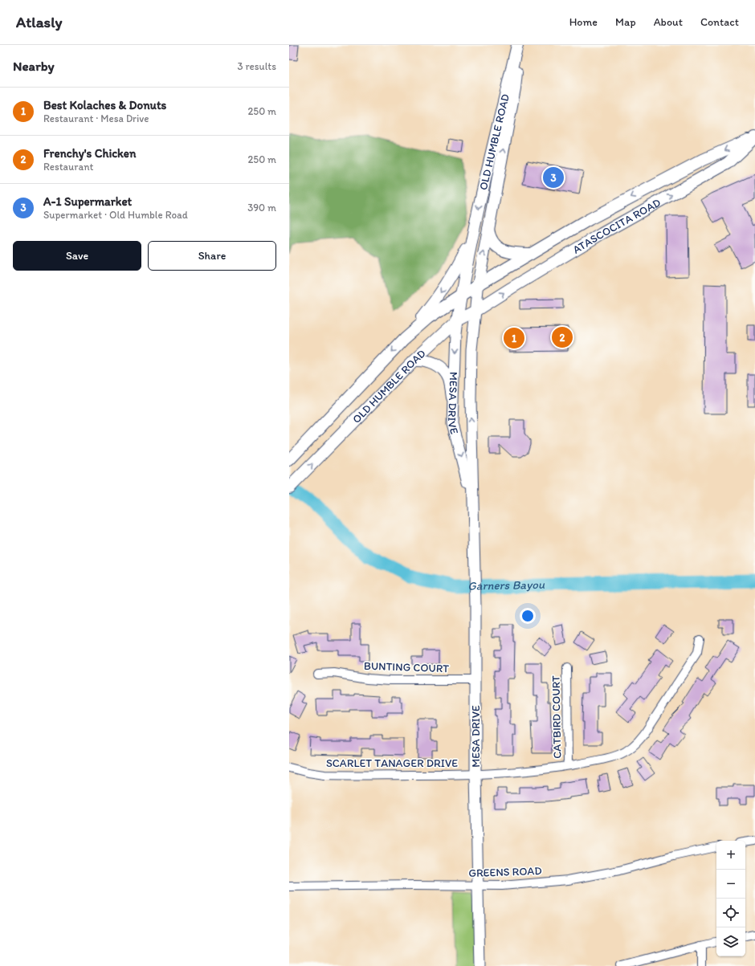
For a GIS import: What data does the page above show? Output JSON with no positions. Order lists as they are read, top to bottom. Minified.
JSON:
{"streets":{"main road":["OLD HUMBLE ROAD","ATASCOCITA ROAD","MESA DRIVE"],"street":["BUNTING COURT","CATBIRD COURT","SCARLET TANAGER DRIVE","GREENS ROAD"]},"crossings":[["OLD HUMBLE ROAD","ATASCOCITA ROAD"],["OLD HUMBLE ROAD","MESA DRIVE"],["ATASCOCITA ROAD","MESA DRIVE"],["MESA DRIVE","BUNTING COURT"],["MESA DRIVE","SCARLET TANAGER DRIVE"],["MESA DRIVE","GREENS ROAD"],["CATBIRD COURT","SCARLET TANAGER DRIVE"]],"water":["Garners Bayou"],"page":{"header":"Atlasly","nav":["Home","Map","About","Contact"],"heading":["Nearby","3 results"],"list":[{"mark":"1","name":"Best Kolaches & Donuts","note":"Restaurant · Mesa Drive","value":"250 m"},{"mark":"2","name":"Frenchy's Chicken","note":"Restaurant","value":"250 m"},{"mark":"3","name":"A-1 Supermarket","note":"Supermarket · Old Humble Road","value":"390 m"}],"pins":["3","2","1"],"buttons":["Save","Share"],"map_buttons":["+","−"]}}
